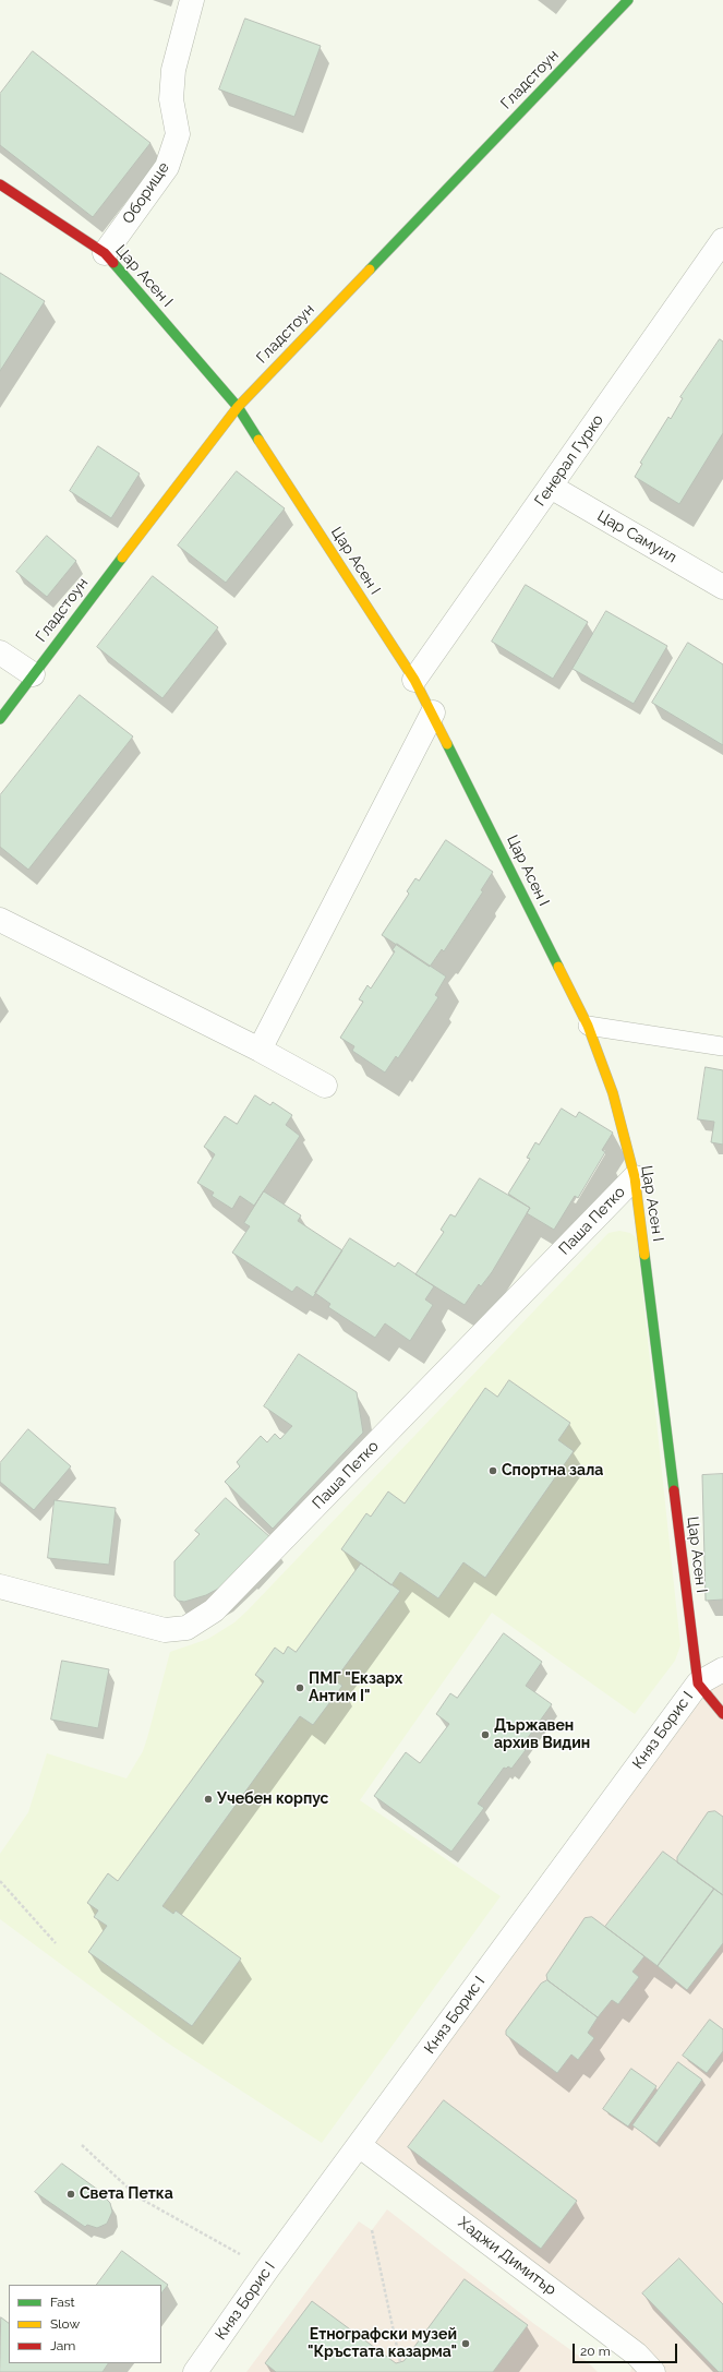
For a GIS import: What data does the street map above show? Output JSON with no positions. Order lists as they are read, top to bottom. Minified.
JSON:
{"streets":{"street":["Гладстоун","Оборище","Цар Асен I","Генерал Гурко","Цар Самуил","Паша Петко","Княз Борис I","Хаджи Димитър"]},"crossings":[["Гладстоун","Цар Асен I"],["Оборище","Цар Асен I"],["Цар Асен I","Генерал Гурко"],["Цар Асен I","Паша Петко"],["Цар Асен I","Княз Борис I"],["Генерал Гурко","Цар Самуил"],["Княз Борис I","Хаджи Димитър"]],"places":["Спортна зала","ПМГ \"Екзарх Антим I\"","Държавен архив Видин","Учебен корпус","Света Петка","Етнографски музей \"Кръстата казарма\""],"legend":["Fast","Slow","Jam"],"scale_bar":"20 m"}
